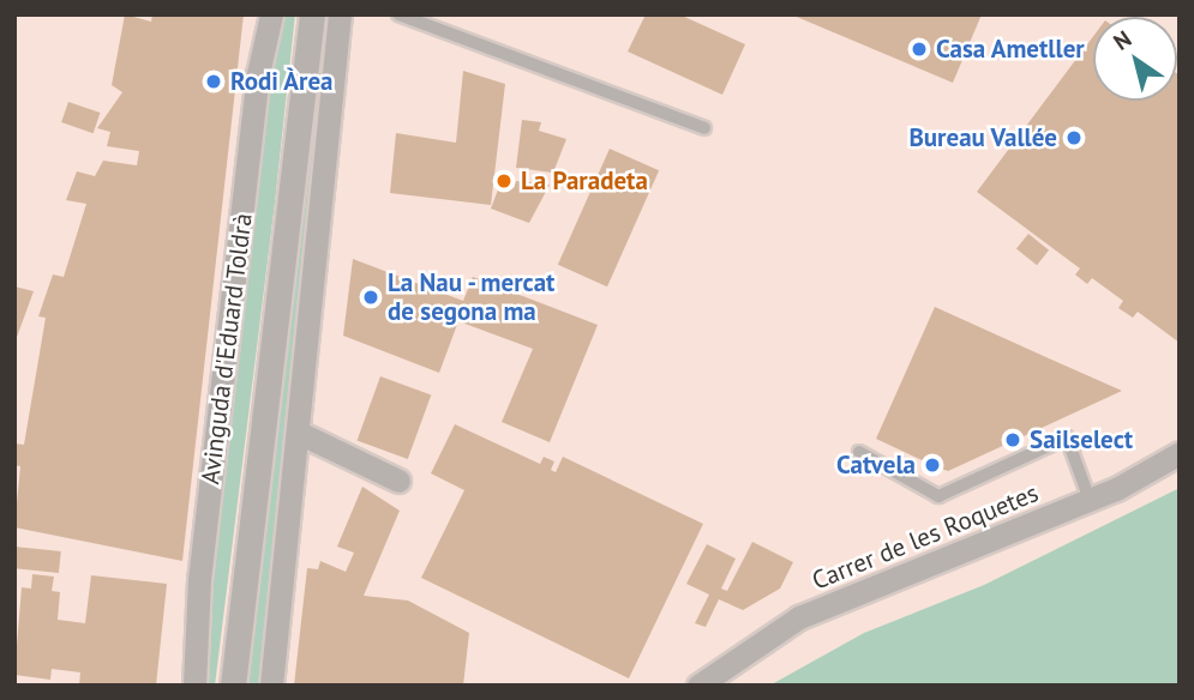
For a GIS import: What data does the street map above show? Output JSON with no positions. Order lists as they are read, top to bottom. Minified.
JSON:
{"streets":{"street":["Avinguda d'Eduard Toldrà","Carrer de les Roquetes"]},"places":["Casa Ametller","Rodi Àrea","Bureau Vallée","La Paradeta","La Nau - mercat de segona ma","Sailselect","Catvela"],"north":"top left"}
